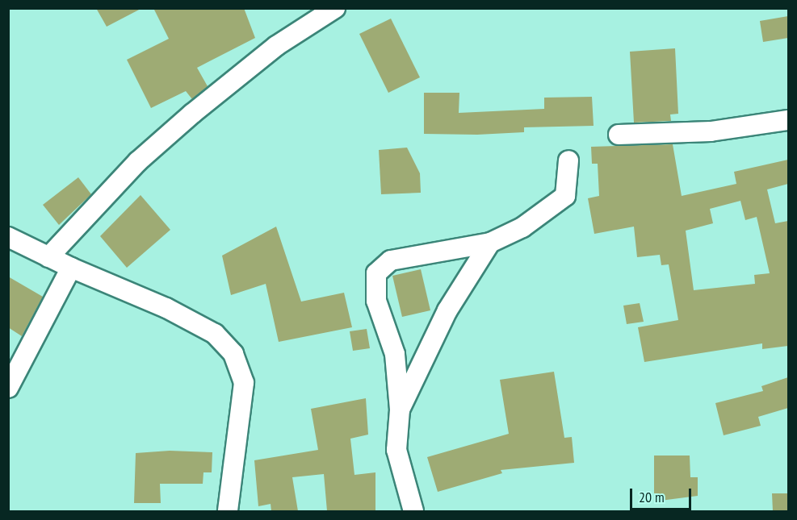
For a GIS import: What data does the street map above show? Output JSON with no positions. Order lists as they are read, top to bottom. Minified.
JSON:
{"scale_bar":"20 m"}
